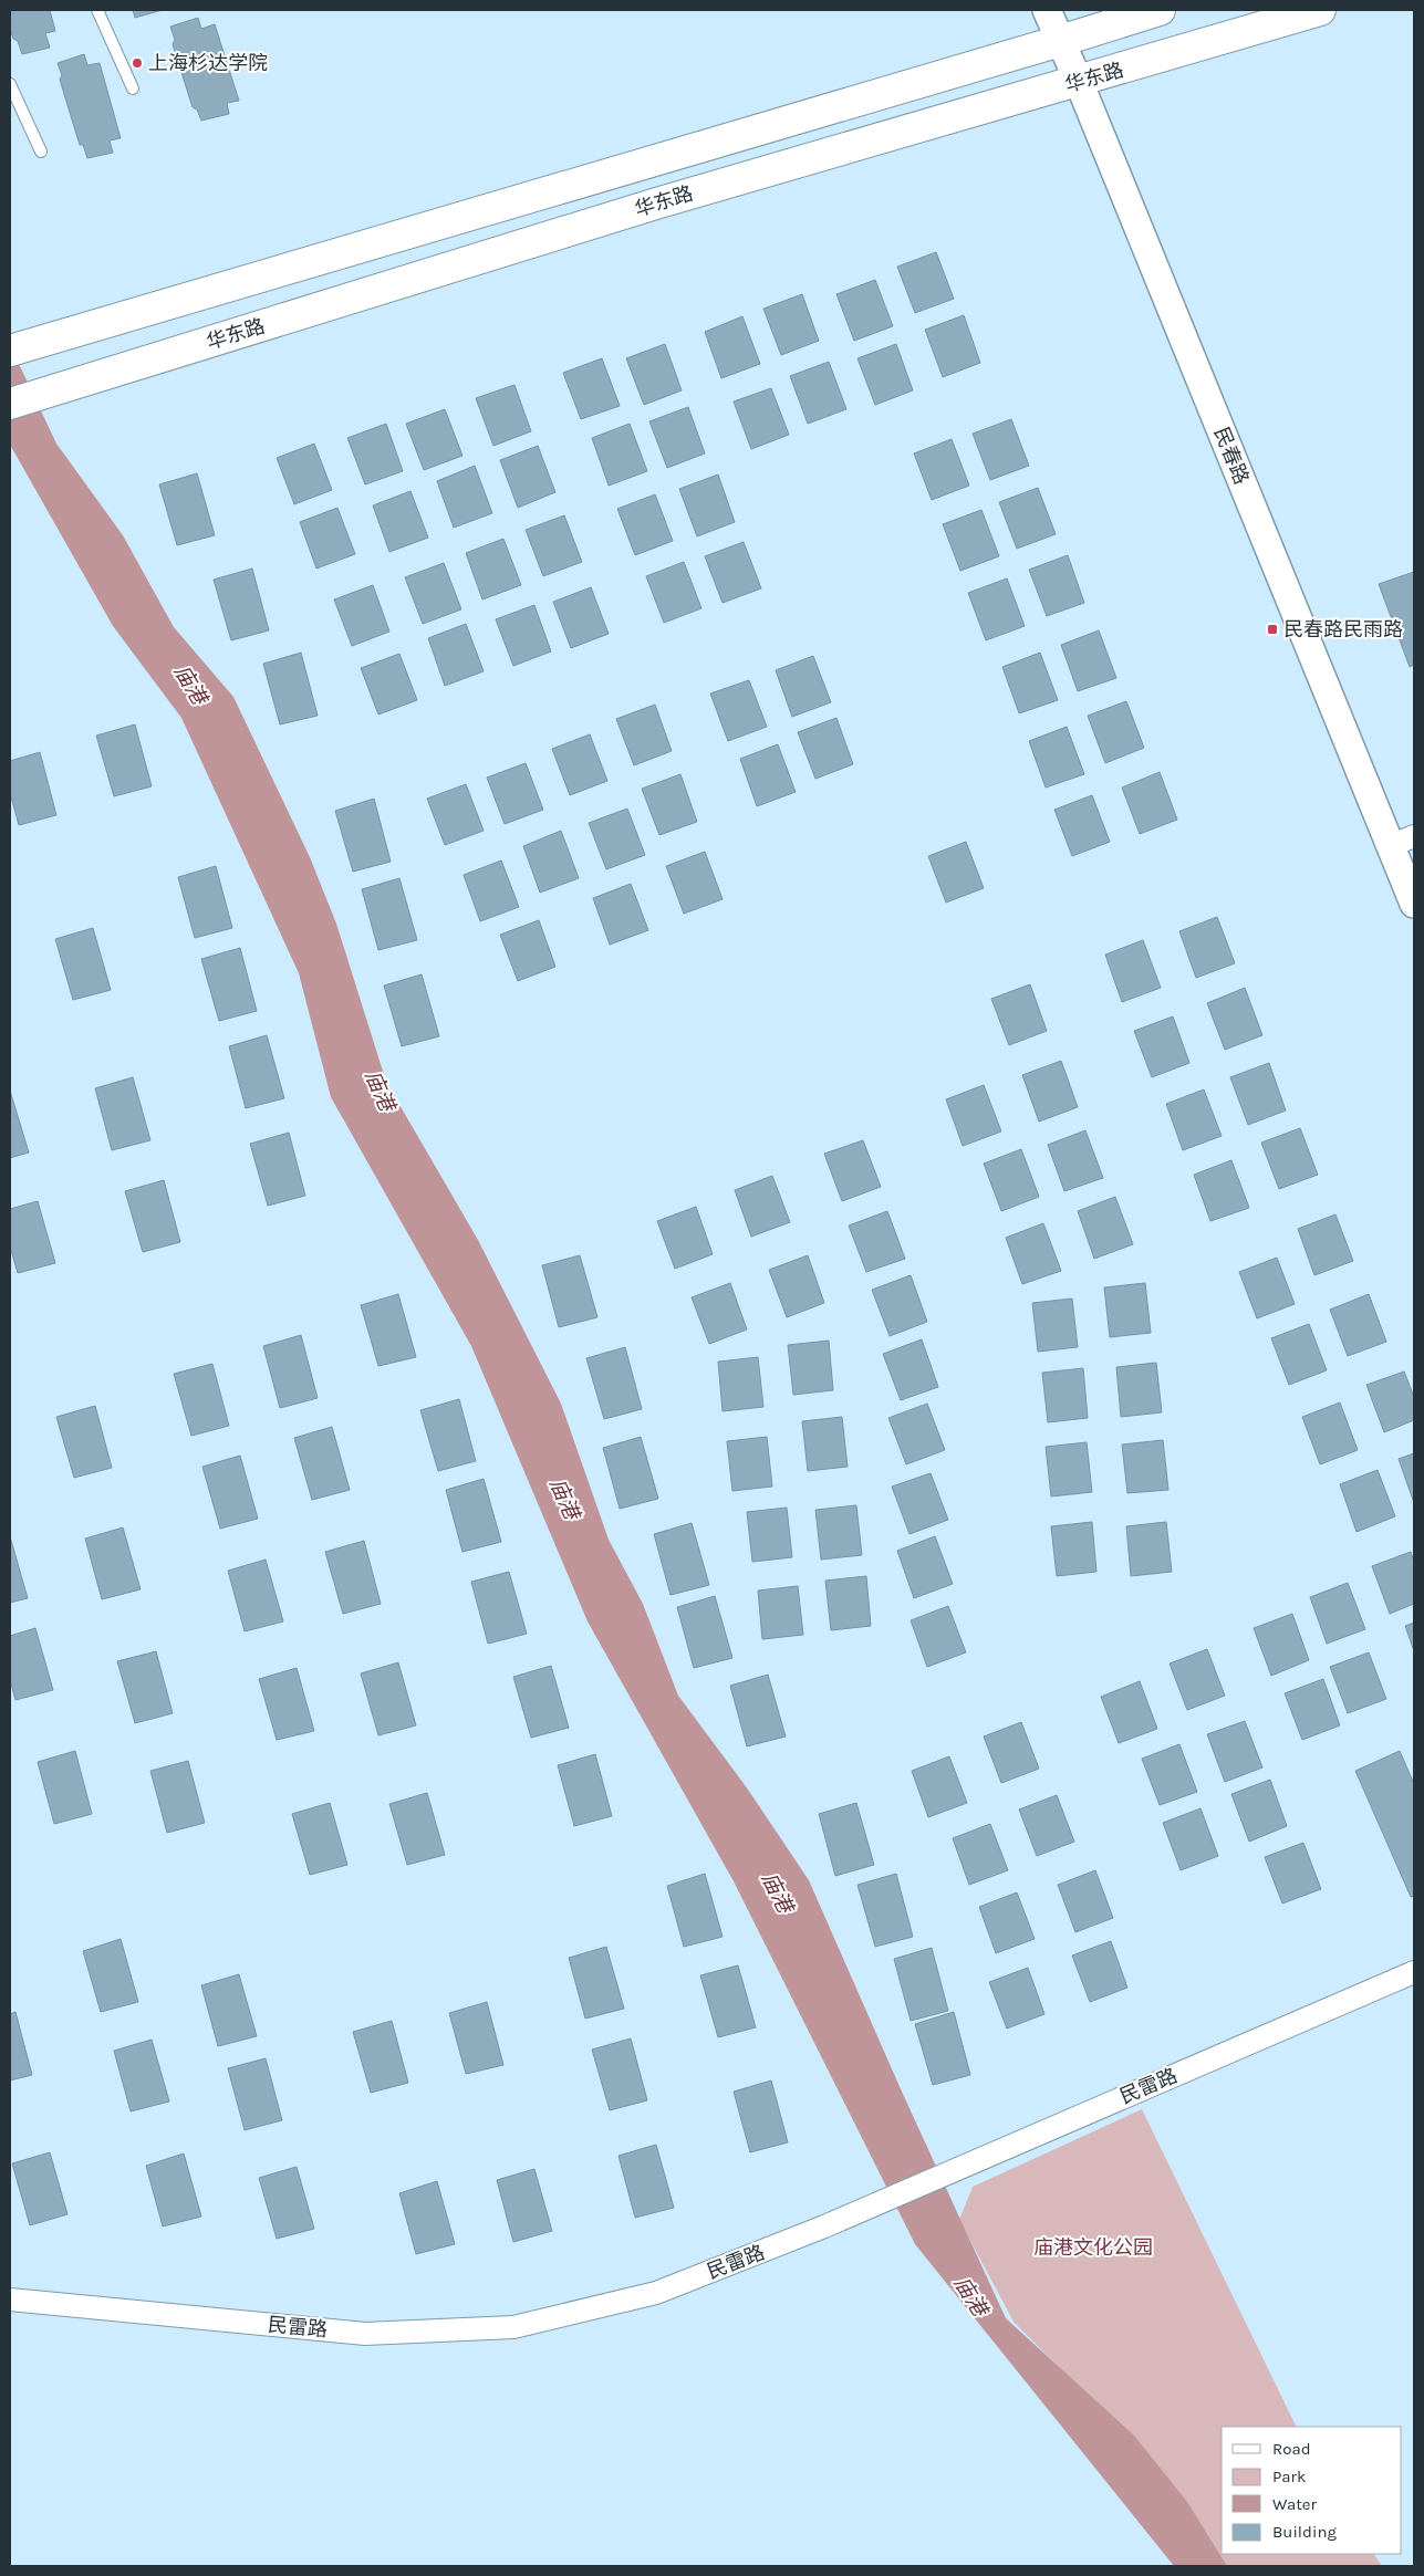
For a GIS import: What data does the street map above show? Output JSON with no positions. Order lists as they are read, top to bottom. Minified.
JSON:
{"streets":{"highway":["华东路"],"street":["民春路","民雷路"]},"crossings":[["华东路","民春路"]],"water":["庙港"],"parks":["庙港文化公园"],"places":{"other":["上海杉达学院"],"transit":["民春路民雨路"]},"legend":["Road","Park","Water","Building"]}
